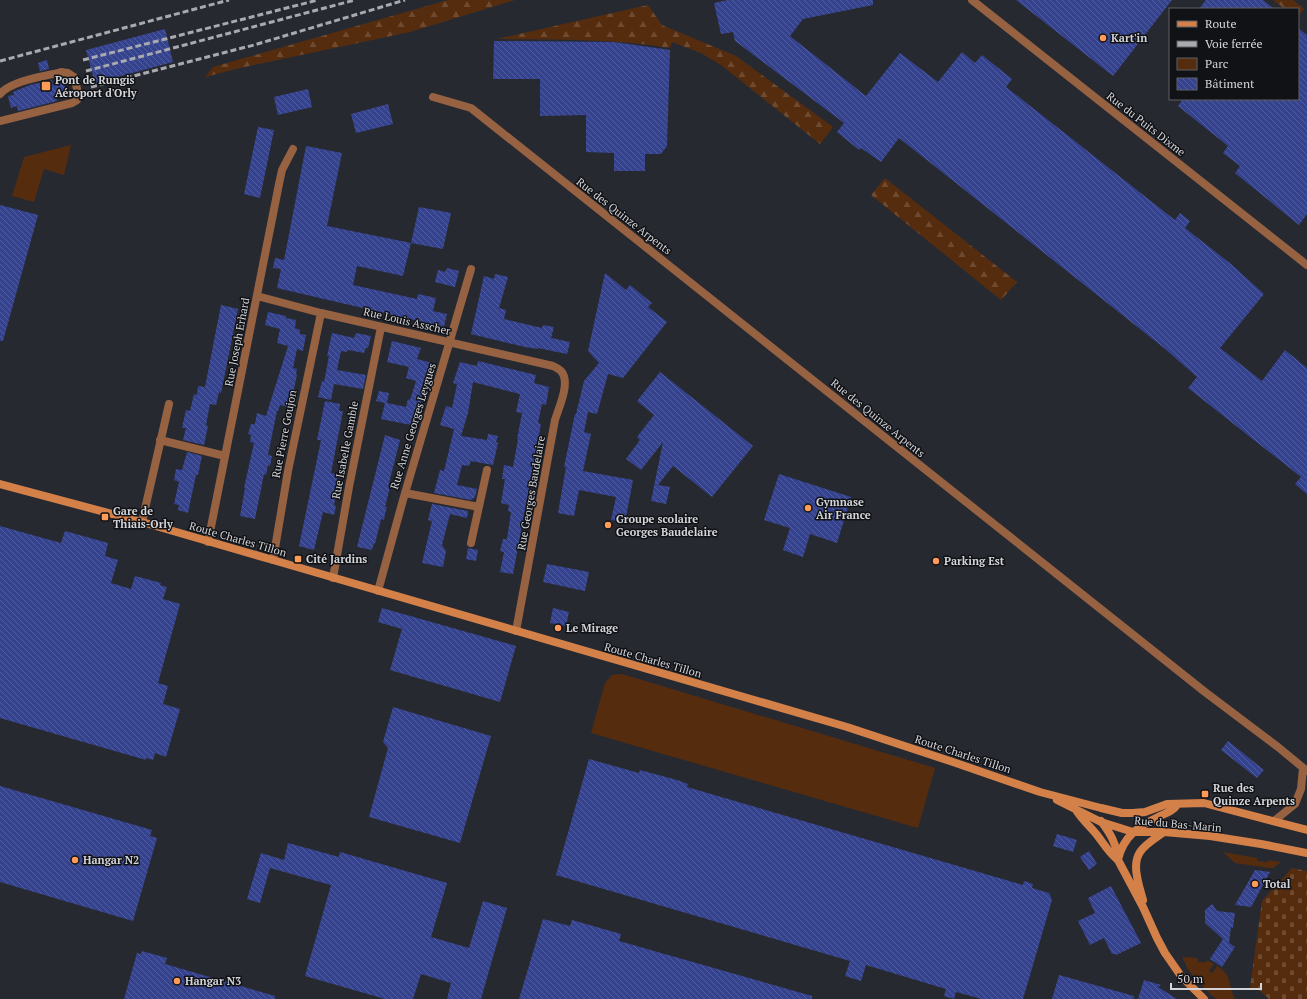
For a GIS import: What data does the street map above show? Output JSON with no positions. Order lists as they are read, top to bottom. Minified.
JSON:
{"streets":{"main road":["Route Charles Tillon","Rue du Bas-Marin"],"street":["Rue du Puits Dixme","Rue des Quinze Arpents","Rue Louis Asscher","Rue Joseph Erhard","Rue Anne Georges Leygues","Rue Pierre Goujon","Rue Isabelle Gamble","Rue Georges Baudelaire"]},"crossings":[["Rue des Quinze Arpents","Rue du Bas-Marin"],["Rue Louis Asscher","Rue Joseph Erhard"],["Rue Louis Asscher","Rue Anne Georges Leygues"],["Rue Louis Asscher","Rue Pierre Goujon"],["Rue Louis Asscher","Rue Isabelle Gamble"],["Rue Louis Asscher","Rue Georges Baudelaire"],["Rue Joseph Erhard","Route Charles Tillon"],["Rue Anne Georges Leygues","Route Charles Tillon"],["Rue Pierre Goujon","Route Charles Tillon"],["Rue Isabelle Gamble","Route Charles Tillon"],["Rue Georges Baudelaire","Route Charles Tillon"],["Route Charles Tillon","Rue du Bas-Marin"]],"places":{"other":["Kart'in","Gymnase Air France","Groupe scolaire Georges Baudelaire","Parking Est","Le Mirage","Hangar N2","Total","Hangar N3"],"transit":["Pont de Rungis Aéroport d'Orly","Gare de Thiais-Orly","Cité Jardins","Rue des Quinze Arpents"]},"legend":["Route","Voie ferrée","Parc","Bâtiment"],"scale_bar":"50 m"}
